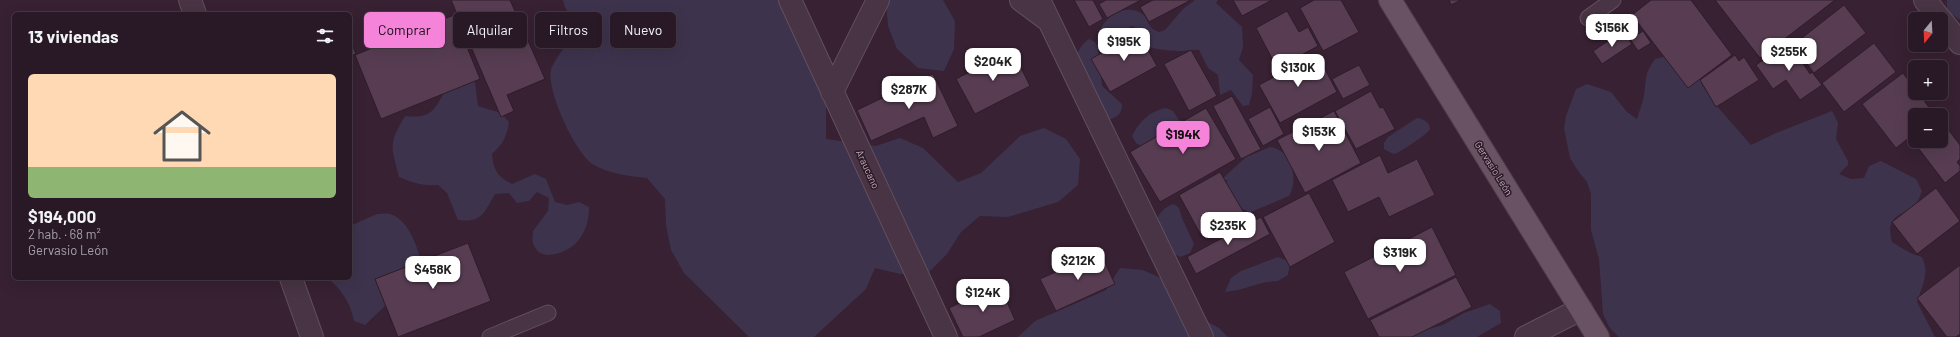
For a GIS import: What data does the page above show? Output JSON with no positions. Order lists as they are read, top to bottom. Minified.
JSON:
{"streets":{"main road":["Gervasio León"],"street":["Araucano"]},"north":"bottom","page":{"map_buttons":["+","−"],"chip":["Comprar","Alquilar","Filtros","Nuevo"],"heading":"13 viviendas","price":["$156K","$195K","$255K","$204K","$130K","$287K","$153K","$194K","$235K","$319K","$212K","$458K","$124K"],"list":[{"name":"$194,000","note":"2 hab. · 68 m² · Gervasio León"}]}}
